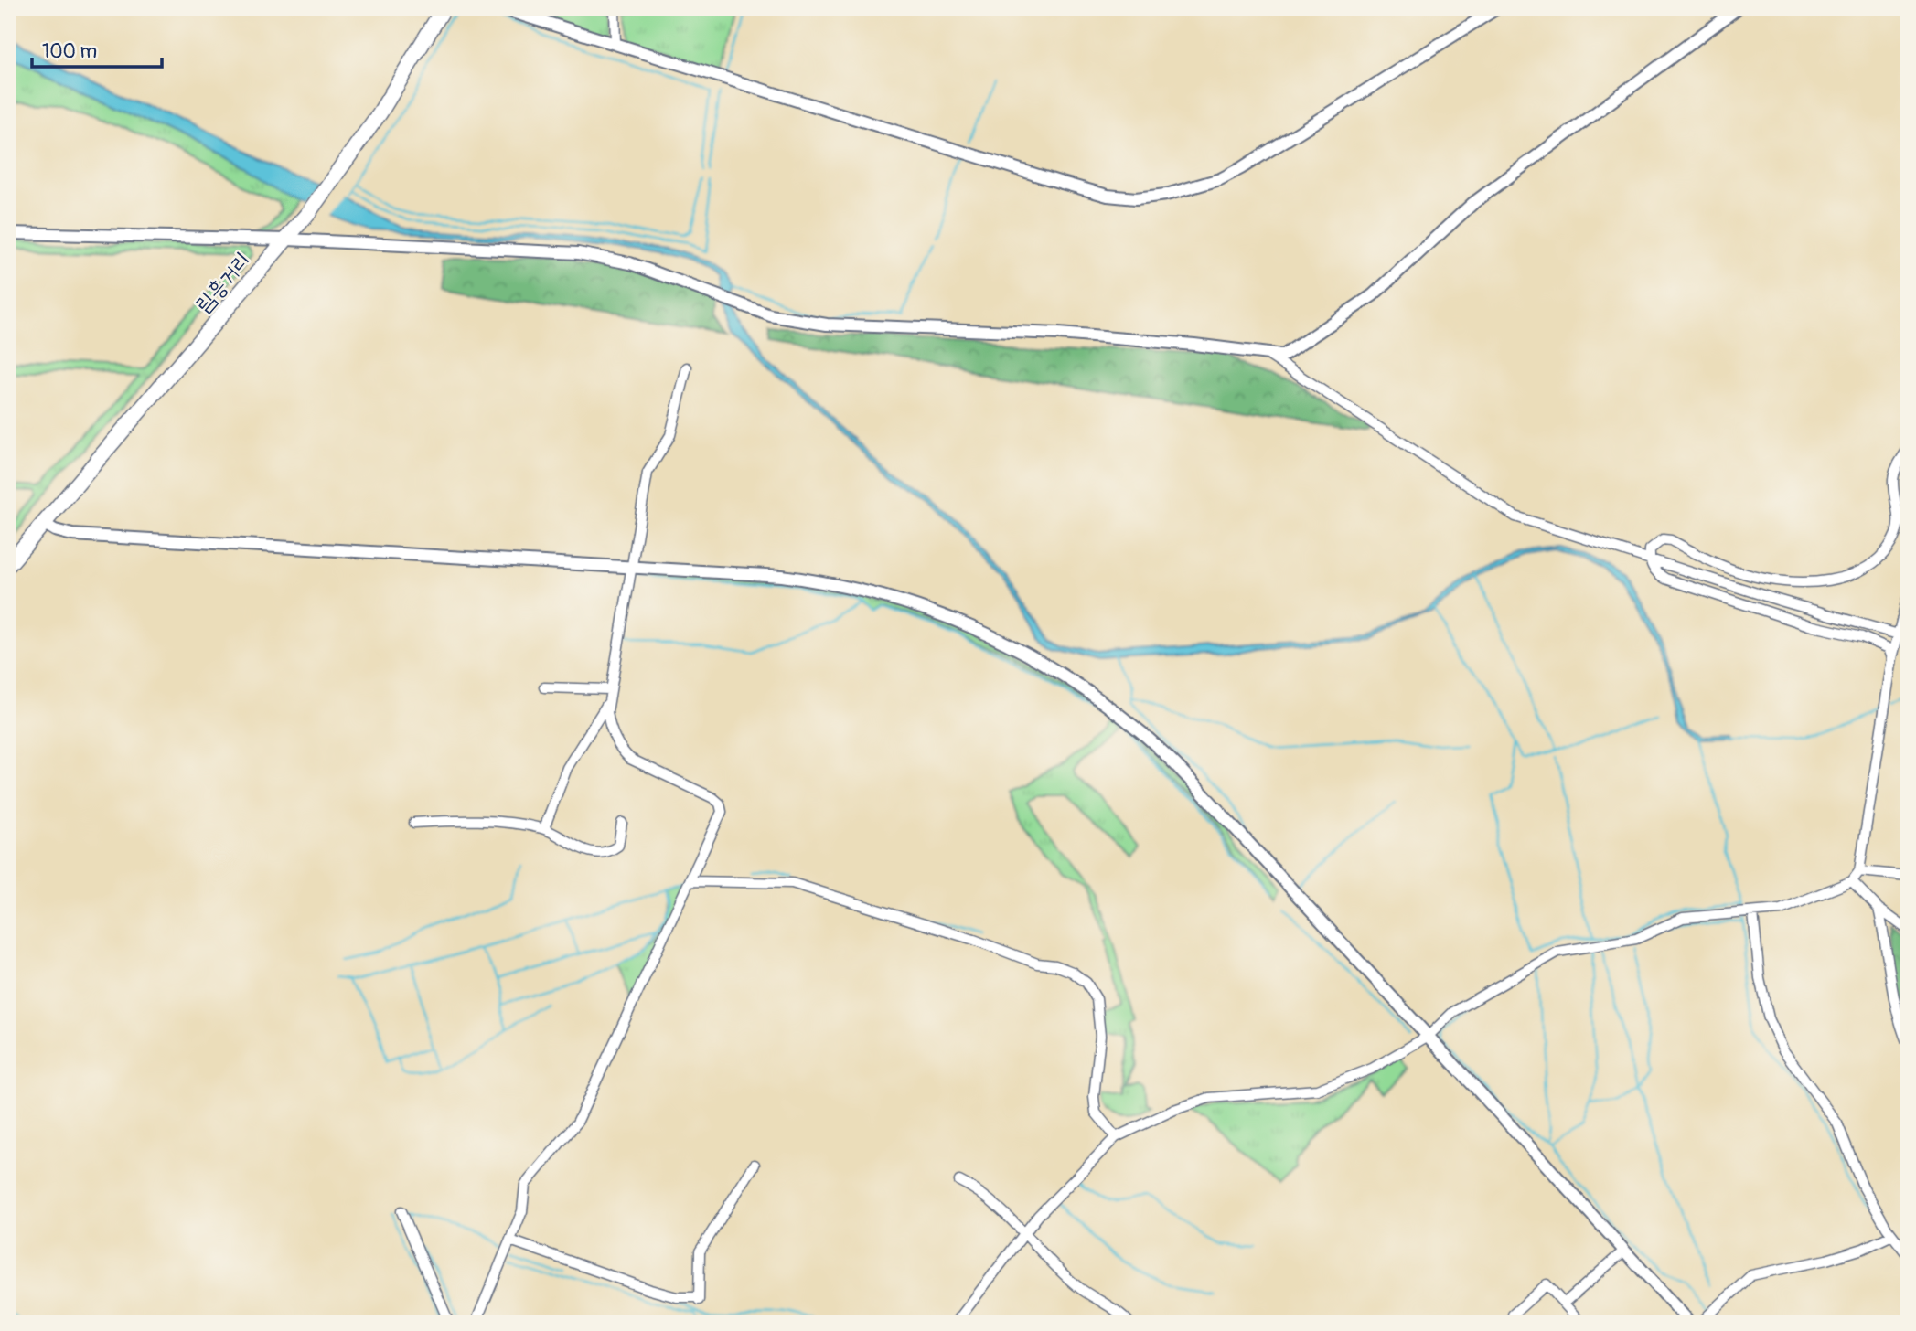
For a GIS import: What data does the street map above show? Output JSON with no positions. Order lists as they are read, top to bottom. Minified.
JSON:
{"streets":{"main road":["림흥거리"]},"scale_bar":"100 m"}
